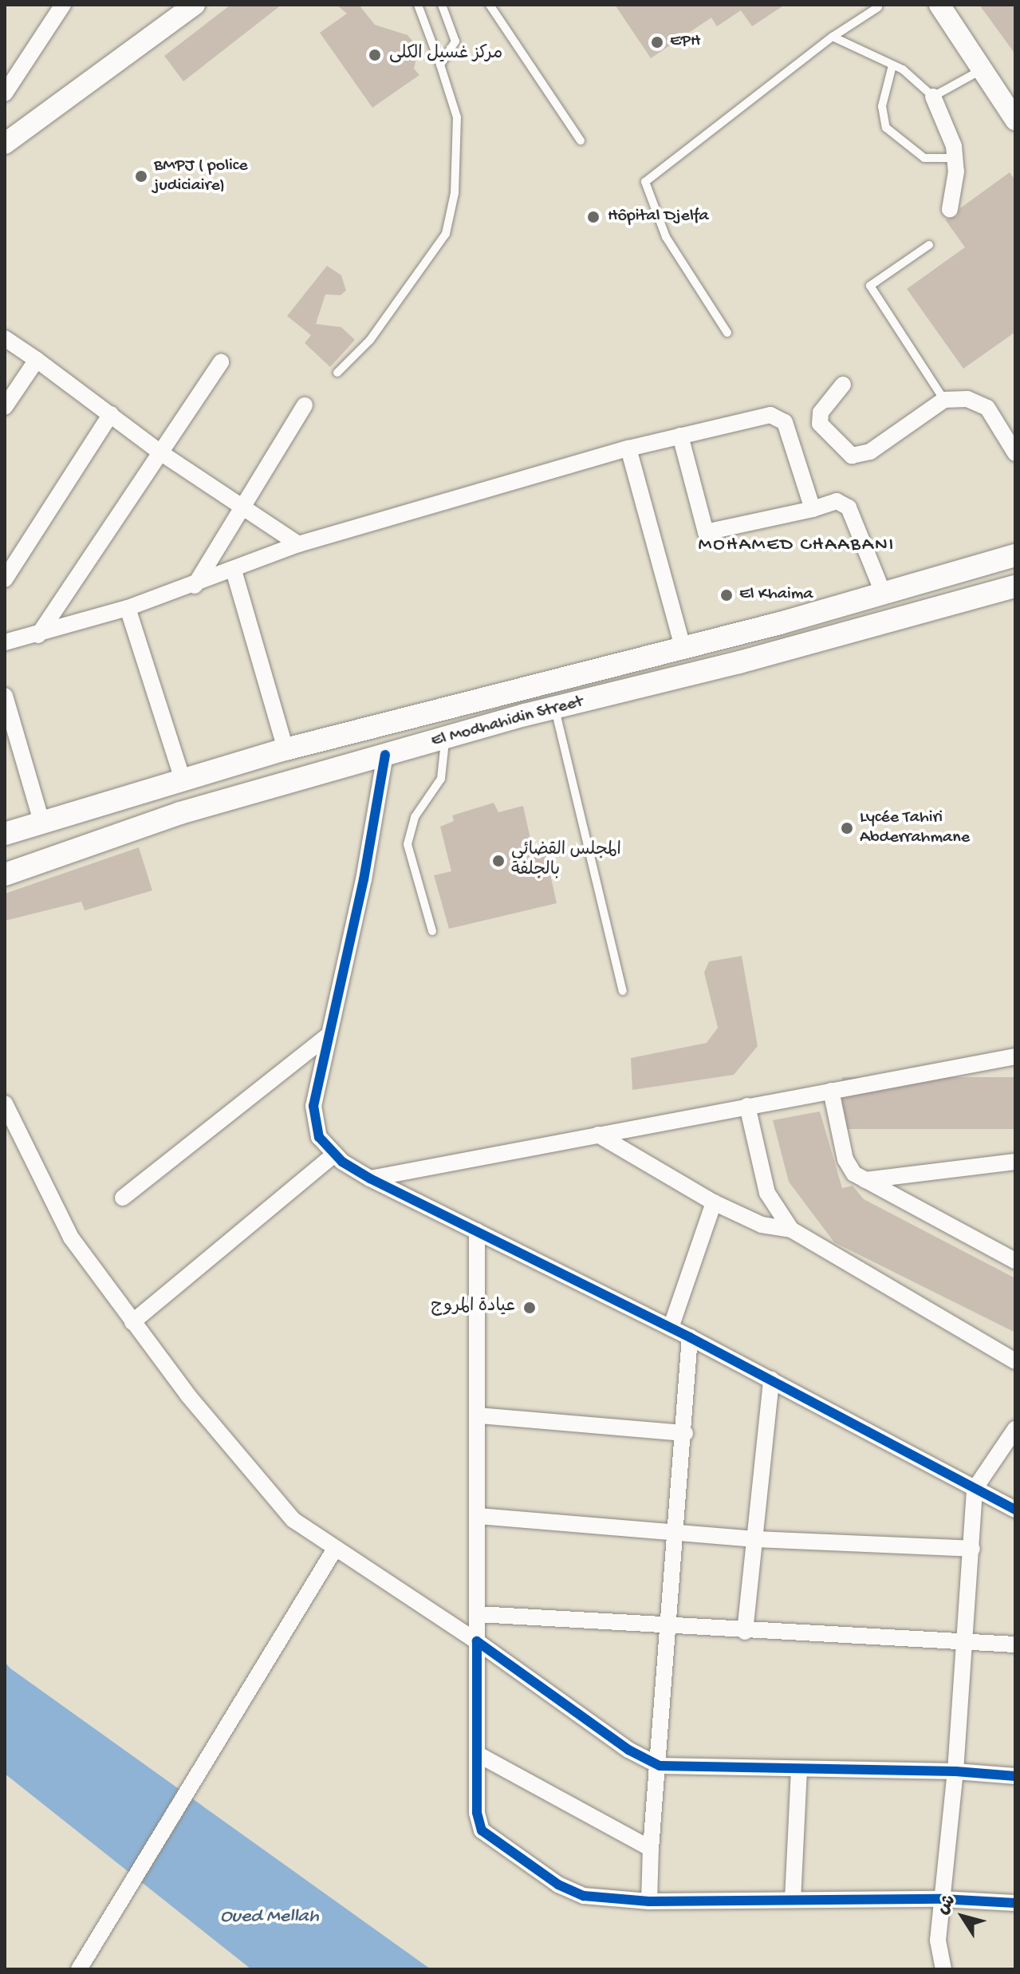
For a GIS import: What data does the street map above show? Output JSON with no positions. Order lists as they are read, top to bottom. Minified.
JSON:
{"streets":{"main road":["El Modhahidin Street"]},"districts":["MOHAMED CHAABANI"],"water":["Oued Mellah"],"places":["EPH","مركز غسيل الكلى","BMPJ ( police judiciaire)","Hôpital Djelfa","El Khaima","Lycée Tahiri Abderrahmane","المجلس القضائي بالجلفة","عيادة المروج"],"north":"top left"}
